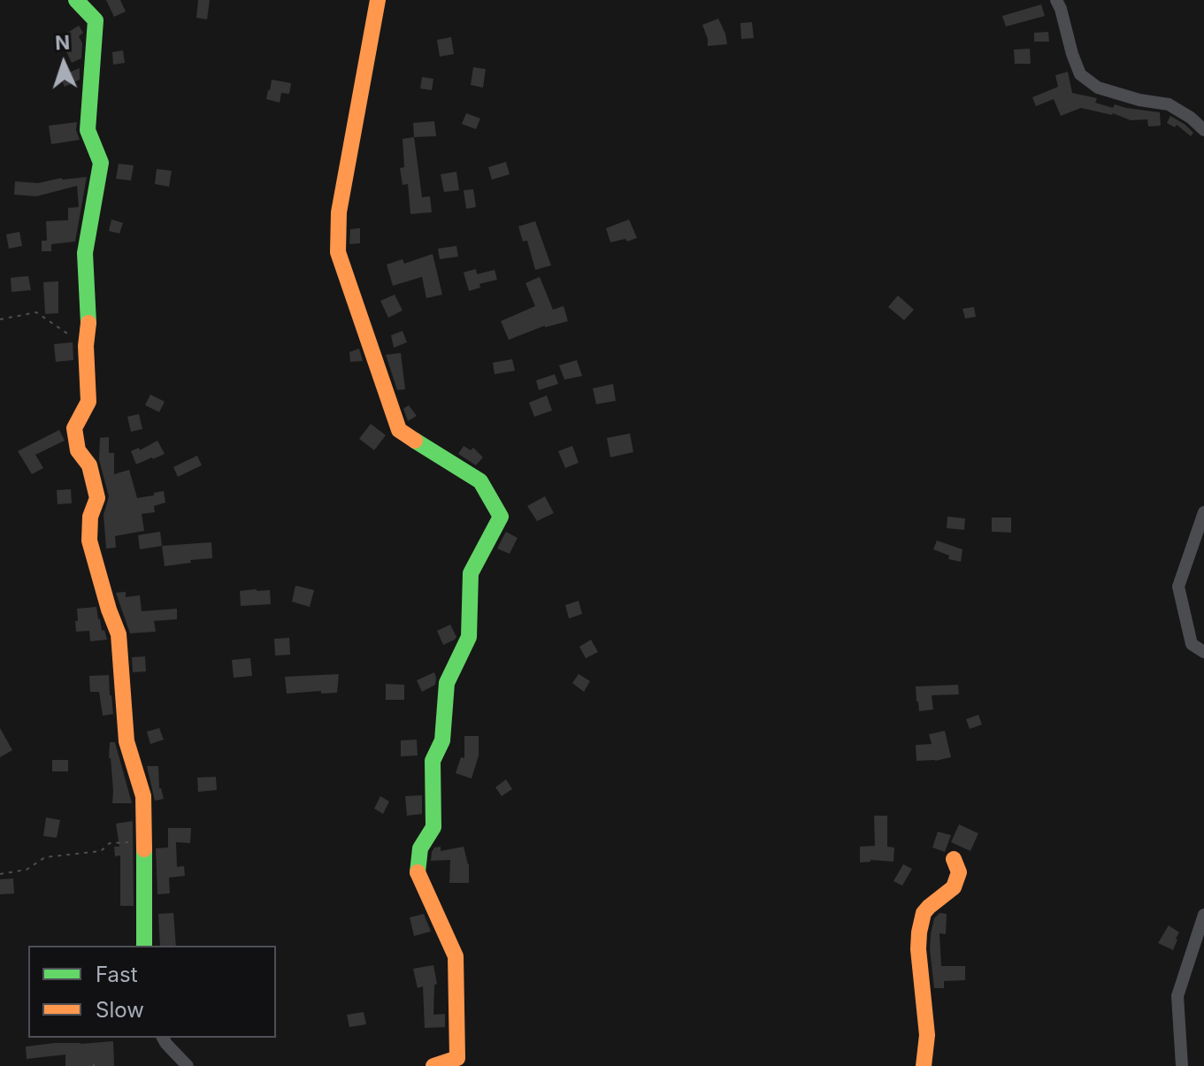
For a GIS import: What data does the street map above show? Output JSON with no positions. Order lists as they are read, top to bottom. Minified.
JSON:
{"legend":["Fast","Slow"],"north":"top"}
